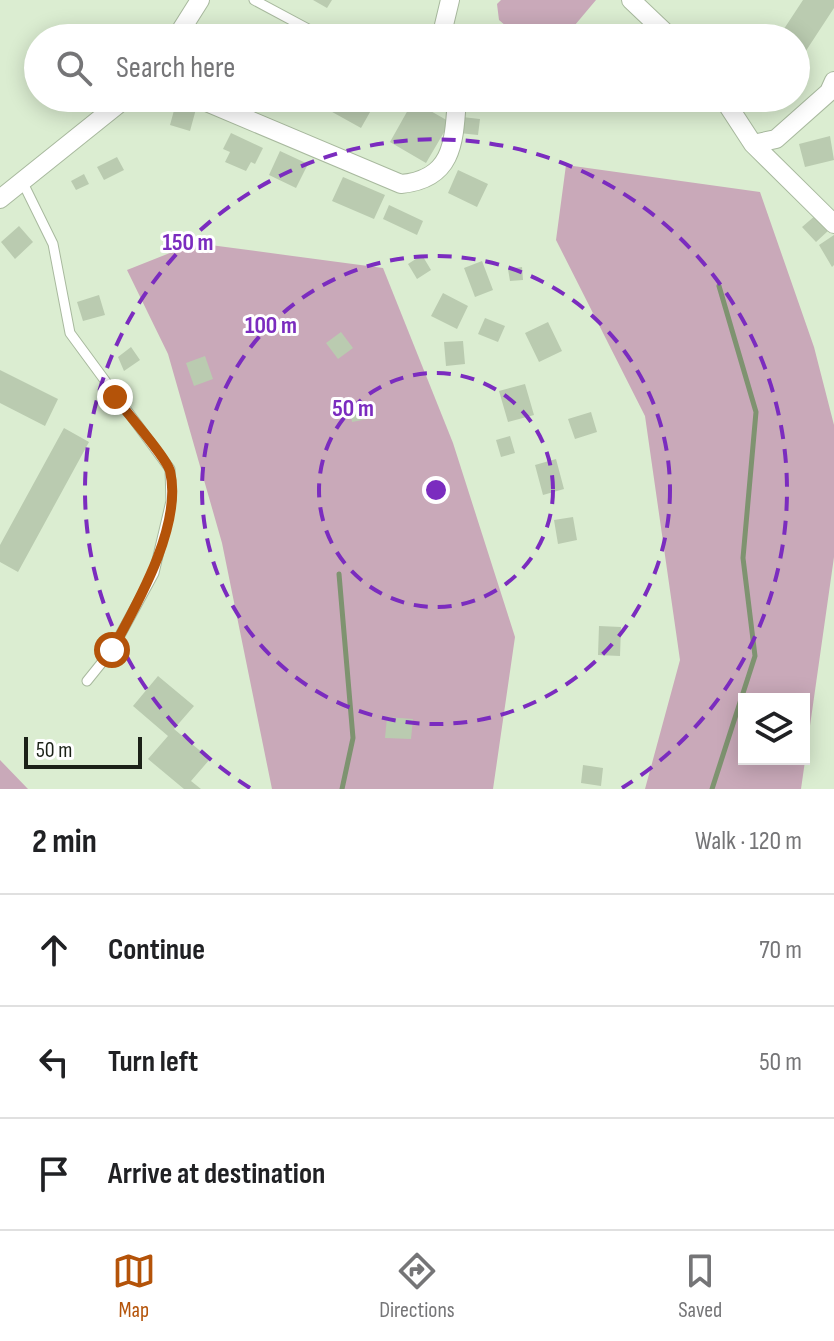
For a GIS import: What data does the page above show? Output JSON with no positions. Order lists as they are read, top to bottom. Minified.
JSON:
{"scale_bar":"50 m","page":{"search":"Search here","scale":"50 m","heading":["2 min","Walk · 120 m"],"list":[["Continue","70 m"],["Turn left","50 m"],"Arrive at destination"],"nav":["Map","Directions","Saved"]},"rings":["150 m","100 m","50 m"]}
